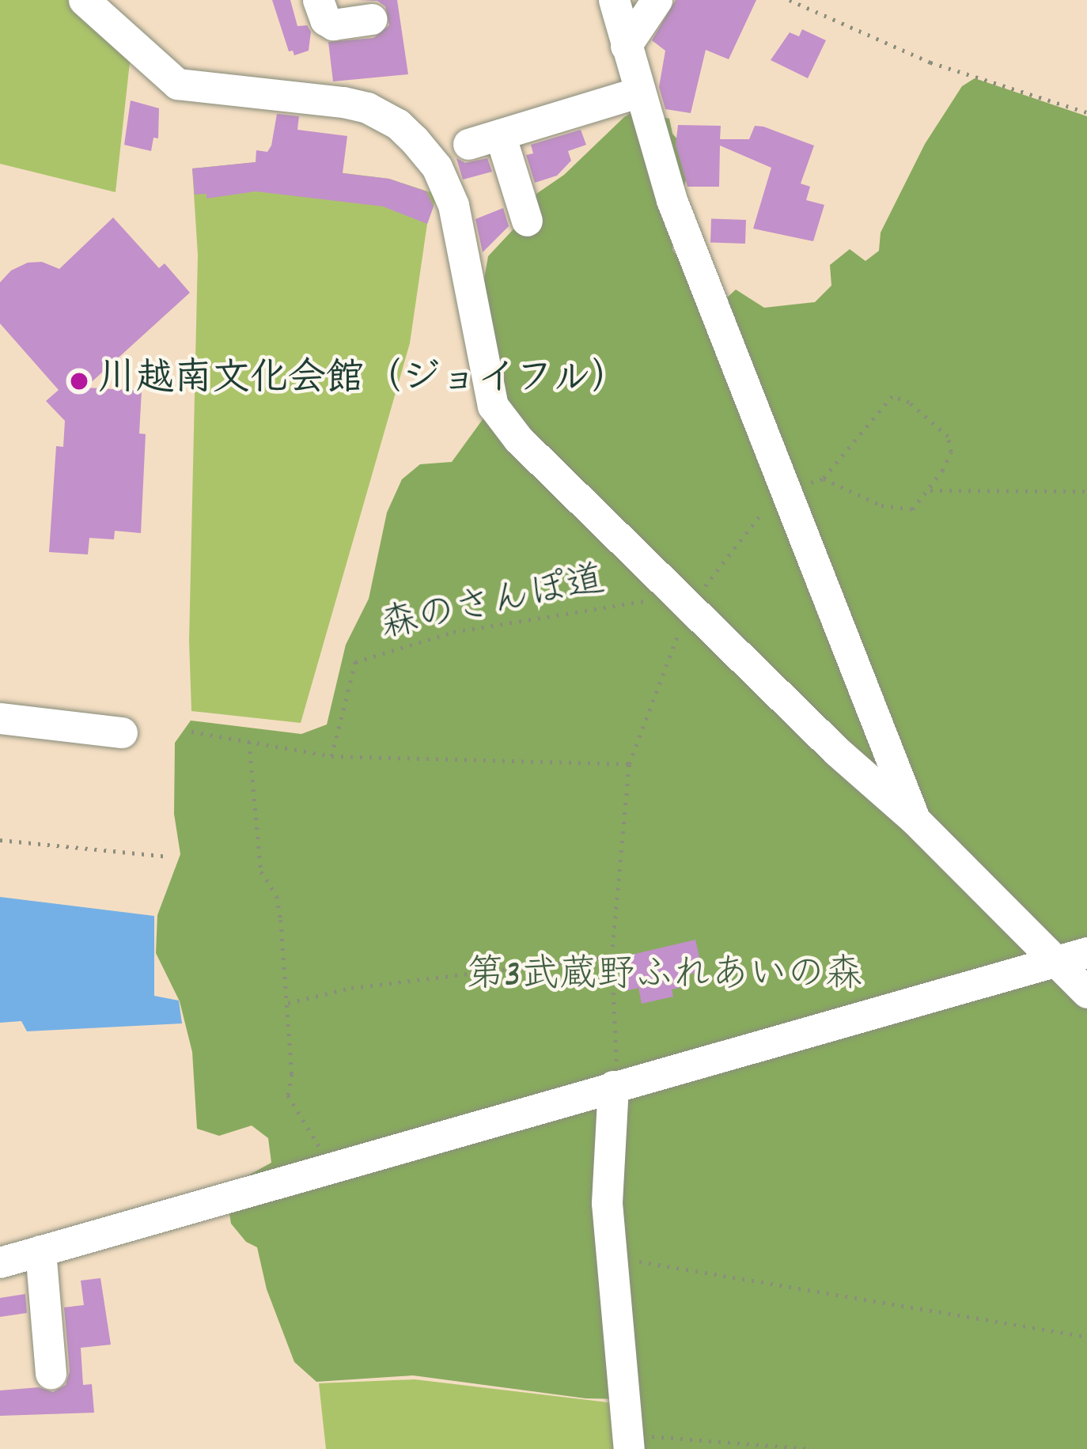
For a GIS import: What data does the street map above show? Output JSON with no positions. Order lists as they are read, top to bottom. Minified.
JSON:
{"streets":{"path":["森のさんぽ道"]},"parks":["第3武蔵野ふれあいの森"],"places":["川越南文化会館（ジョイフル）"]}
